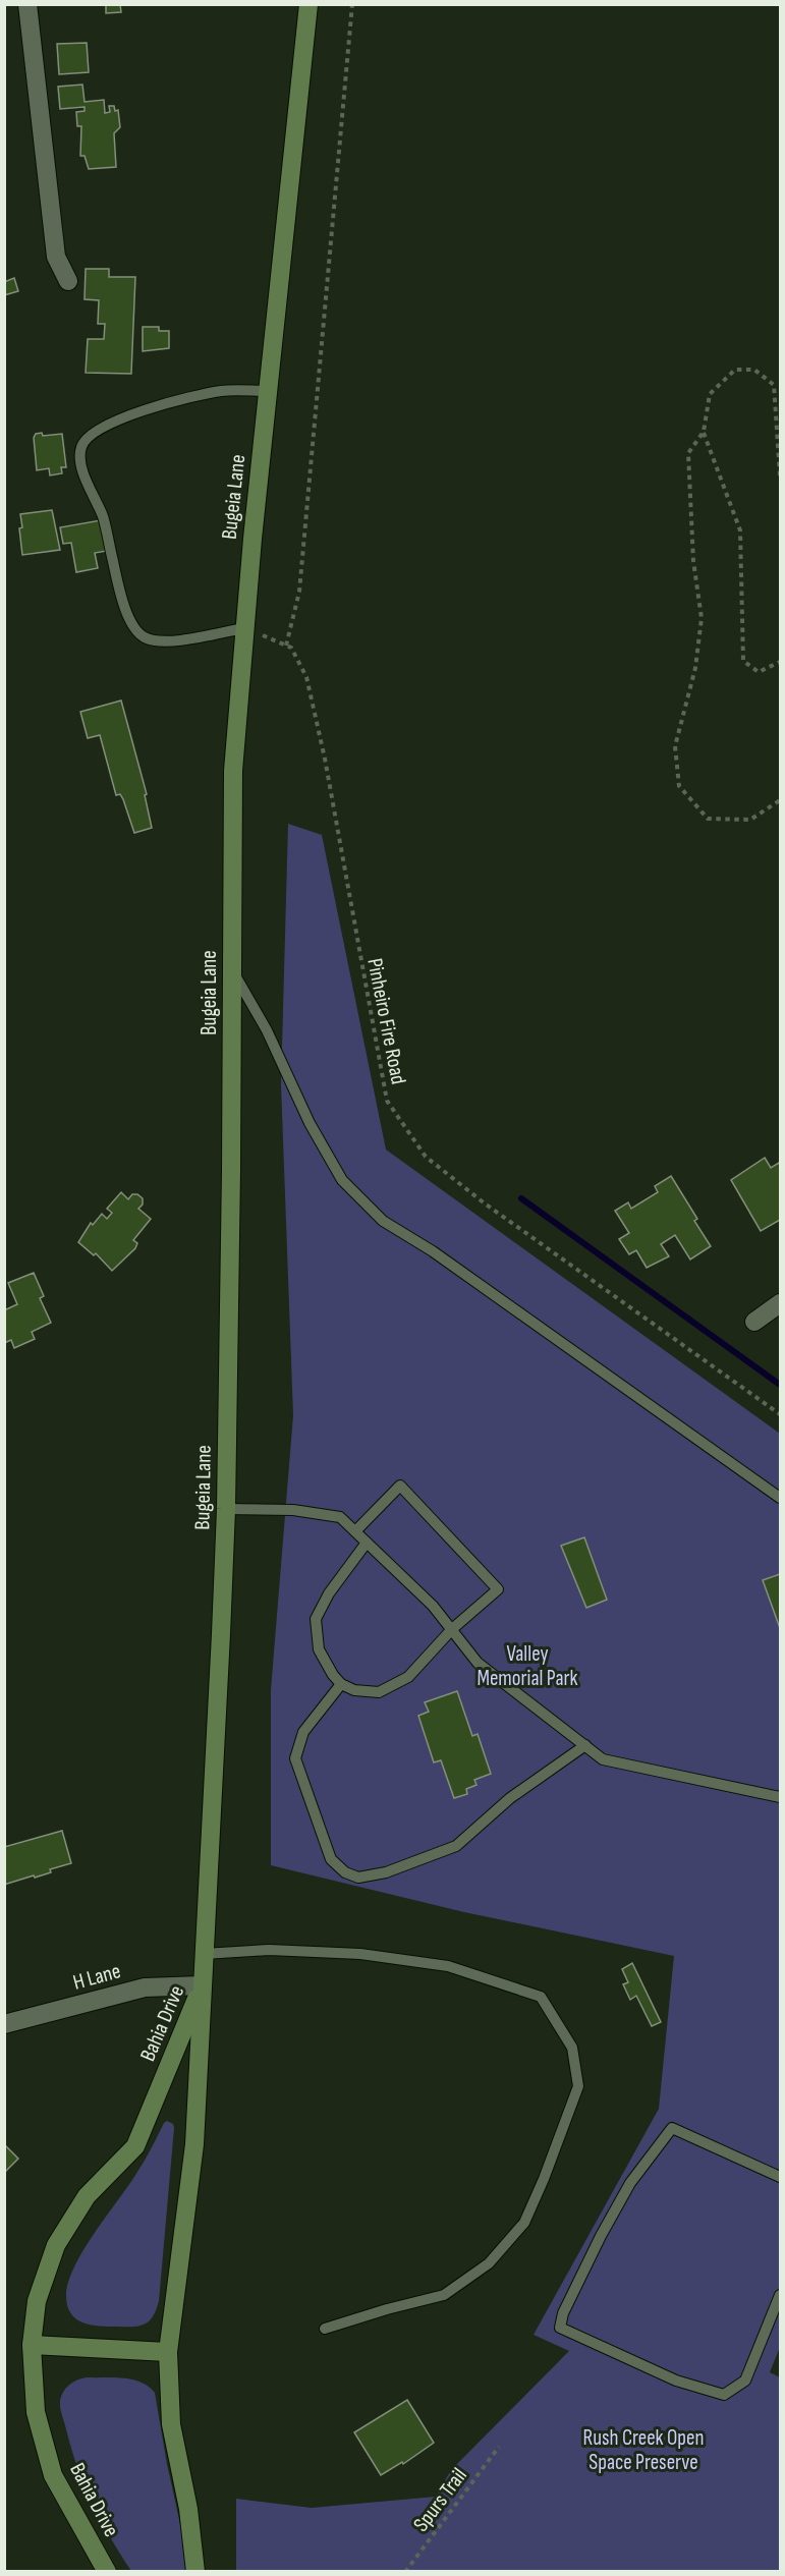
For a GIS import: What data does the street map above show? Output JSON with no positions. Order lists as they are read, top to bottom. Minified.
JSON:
{"streets":{"street":["Bugeia Lane","H Lane","Bahia Drive"],"path":["Pinheiro Fire Road","Spurs Trail"]},"crossings":[["Bugeia Lane","H Lane"],["Bugeia Lane","Bahia Drive"],["H Lane","Bahia Drive"]],"parks":["Valley Memorial Park","Rush Creek Open Space Preserve"]}
